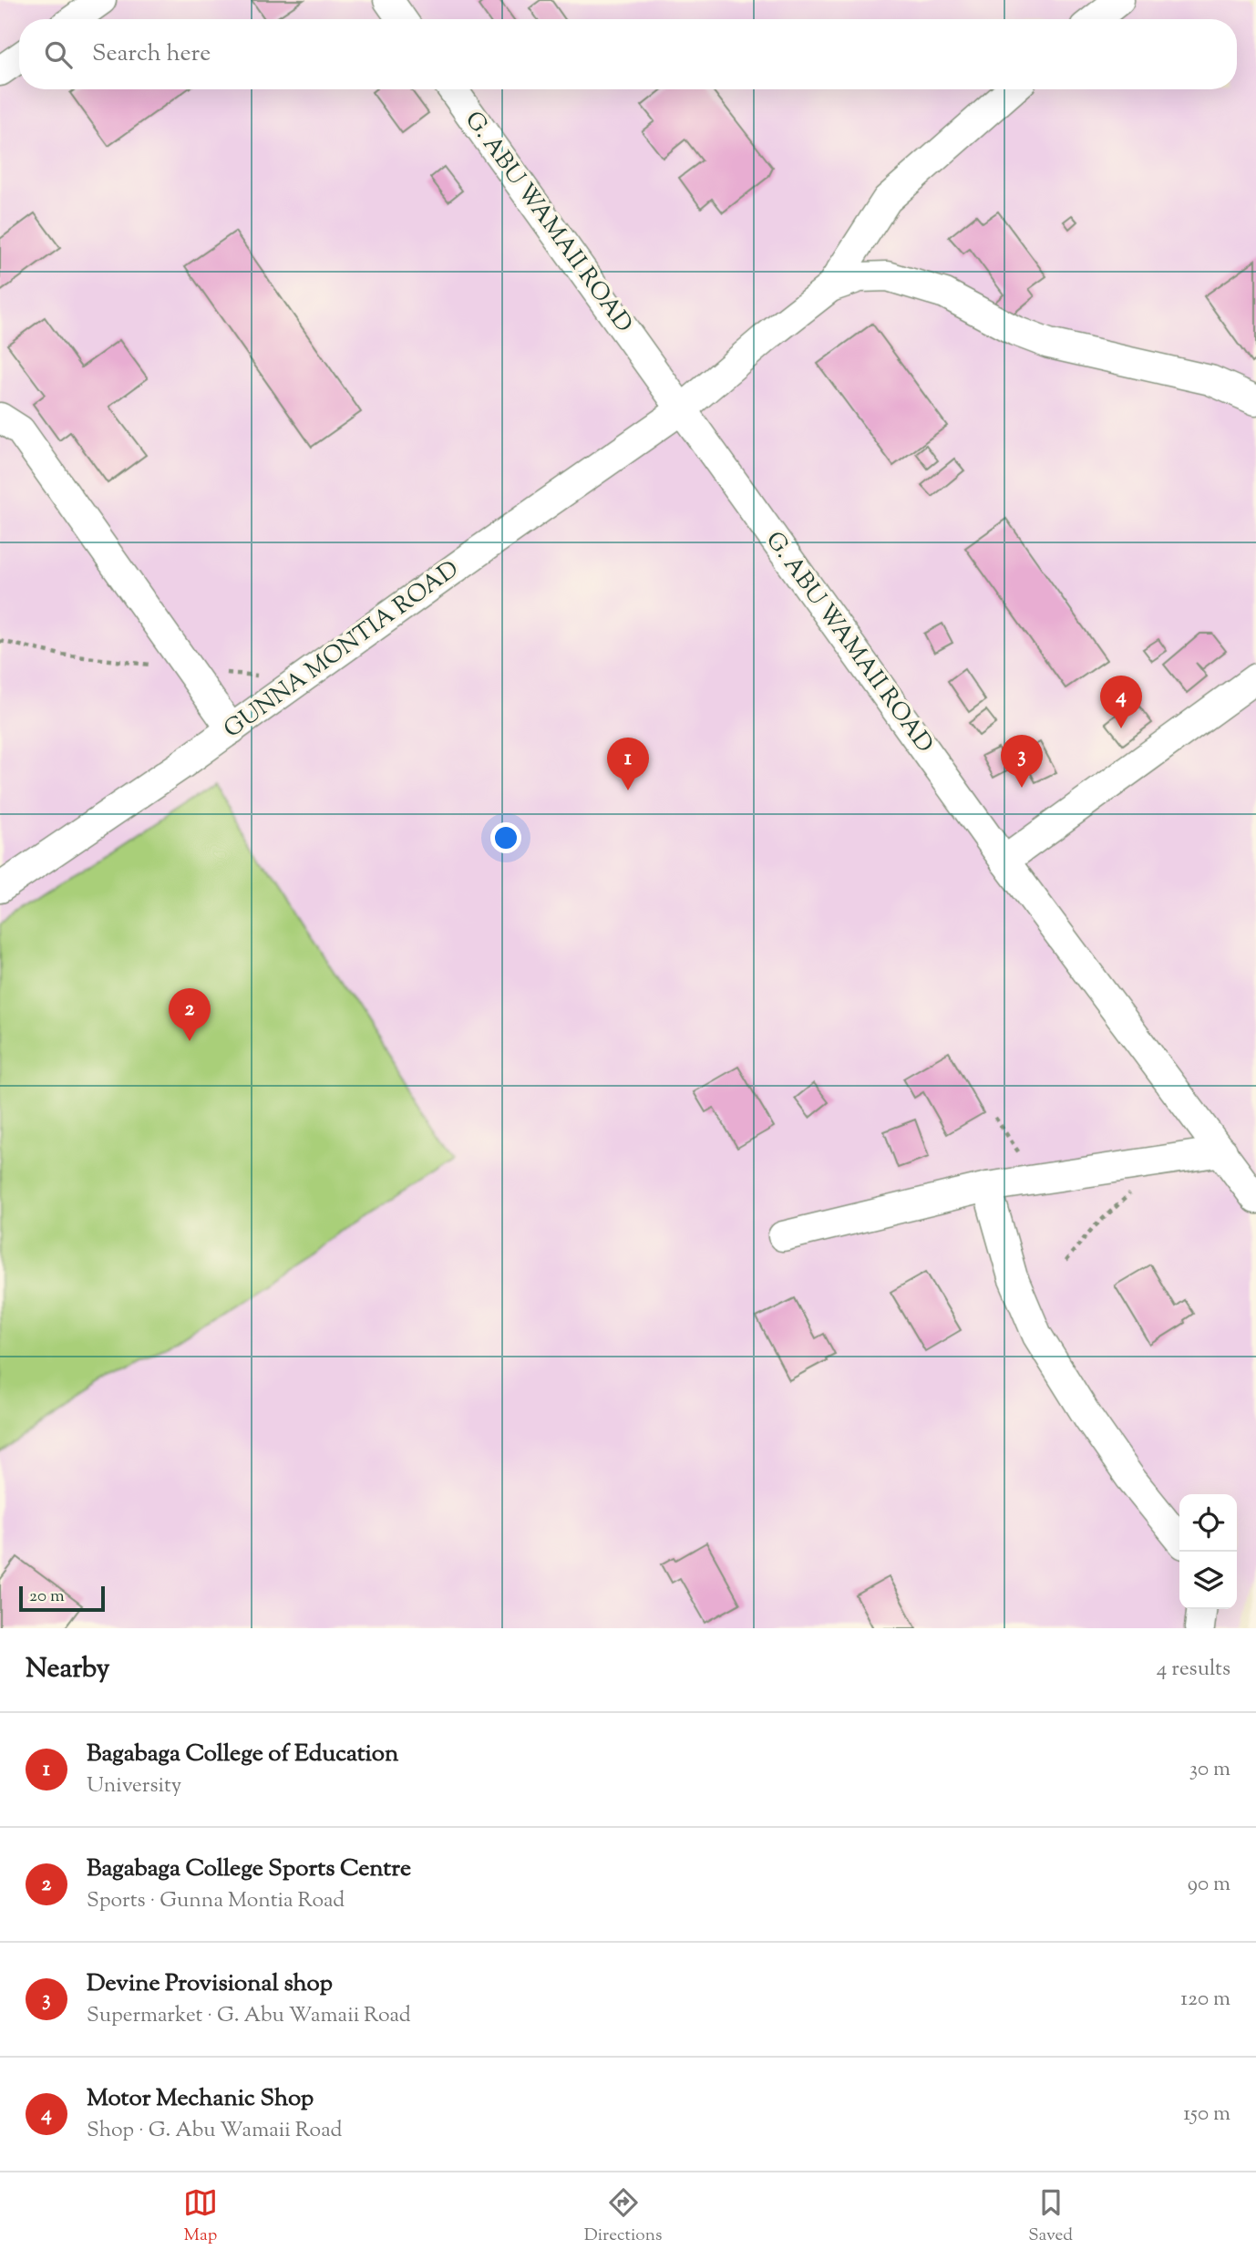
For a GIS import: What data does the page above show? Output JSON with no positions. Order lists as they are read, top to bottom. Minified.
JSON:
{"streets":{"street":["G. ABU WAMAII ROAD","GUNNA MONTIA ROAD"]},"crossings":[["G. ABU WAMAII ROAD","GUNNA MONTIA ROAD"]],"scale_bar":"20 m","page":{"search":"Search here","pins":["4","3","1","2"],"scale":"20 m","heading":["Nearby","4 results"],"list":[{"mark":"1","name":"Bagabaga College of Education","note":"University","value":"30 m"},{"mark":"2","name":"Bagabaga College Sports Centre","note":"Sports · Gunna Montia Road","value":"90 m"},{"mark":"3","name":"Devine Provisional shop","note":"Supermarket · G. Abu Wamaii Road","value":"120 m"},{"mark":"4","name":"Motor Mechanic Shop","note":"Shop · G. Abu Wamaii Road","value":"150 m"}],"nav":["Map","Directions","Saved"]}}
